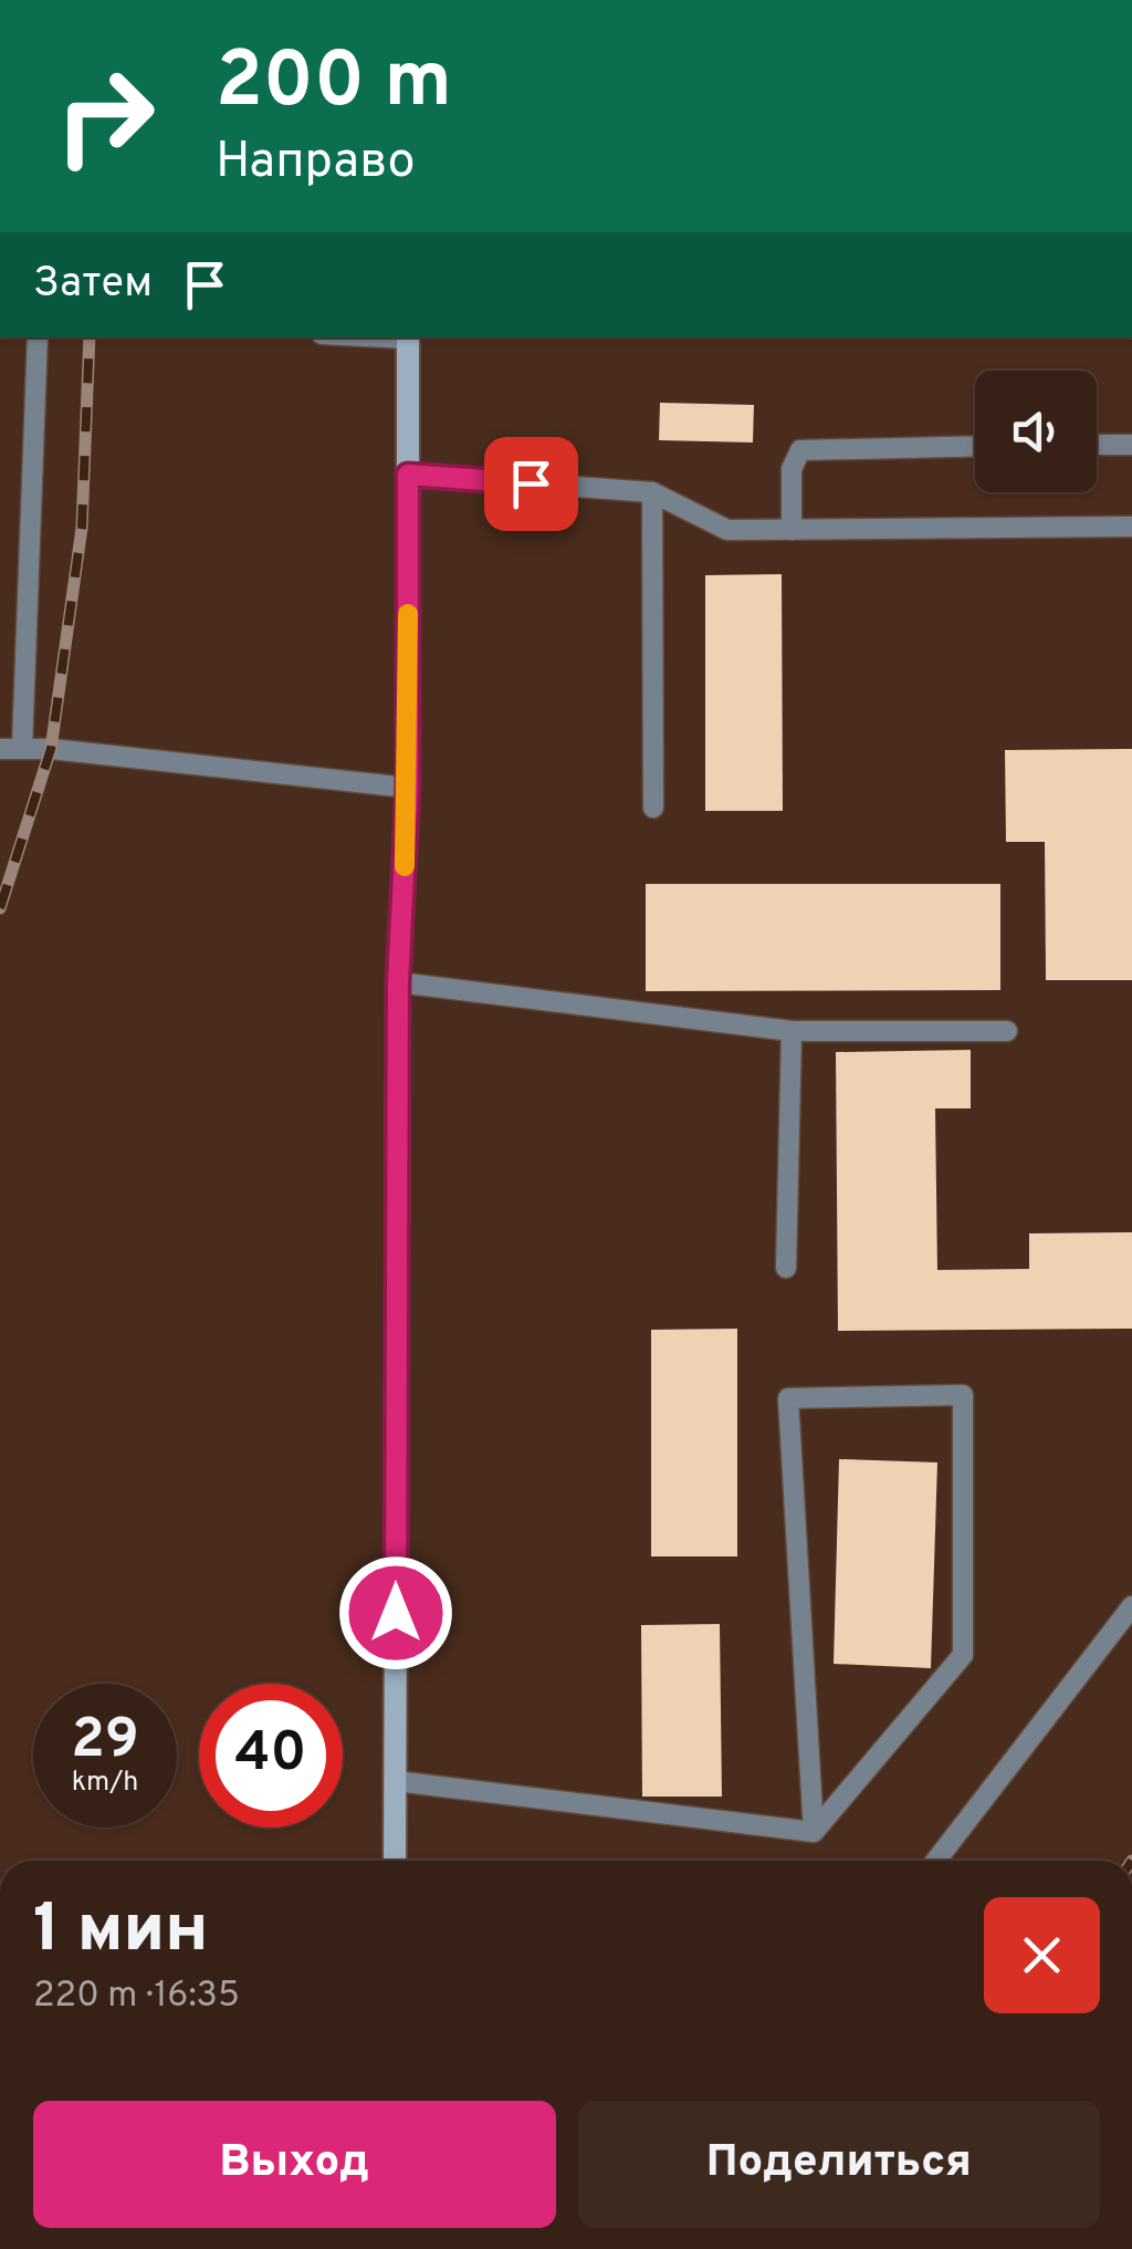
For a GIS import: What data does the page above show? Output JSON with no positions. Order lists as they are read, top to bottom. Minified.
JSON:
{"page":{"turn":["200 m","Направо"],"then":"Затем","speed":"29 km/h","limit":"40","heading":["1 мин","220 m · 16:35"],"buttons":["Выход","Поделиться"]}}
